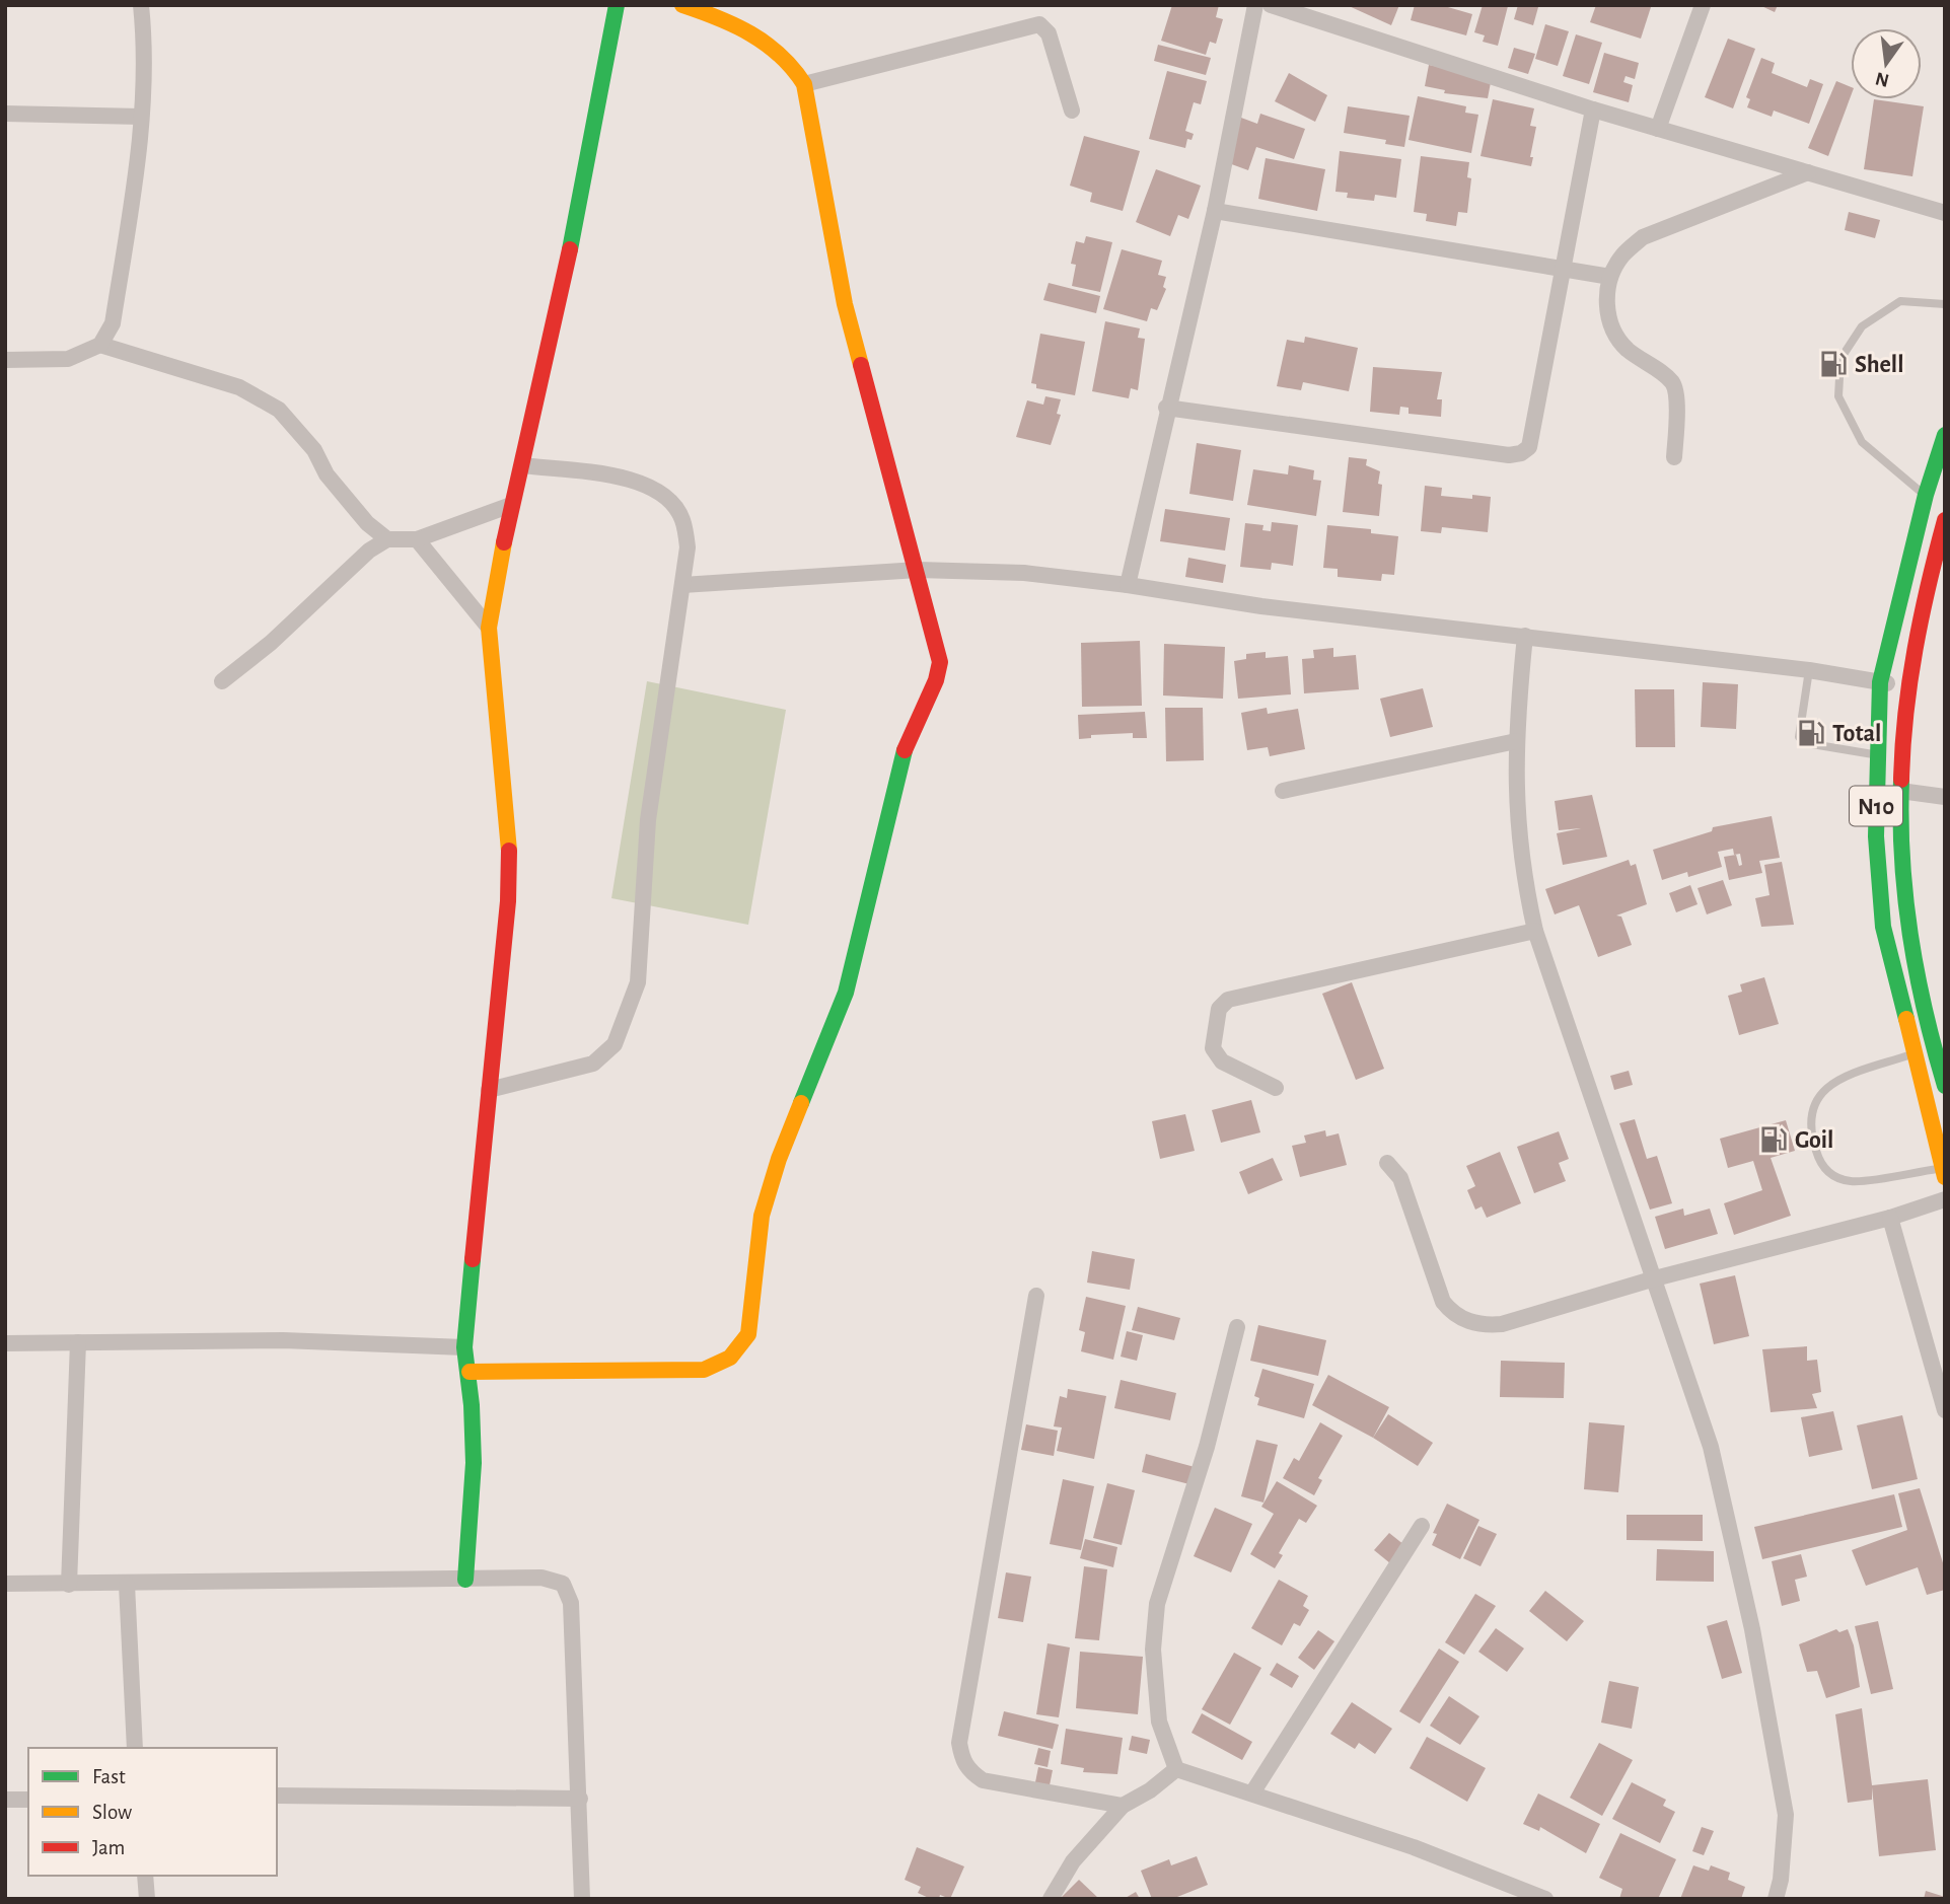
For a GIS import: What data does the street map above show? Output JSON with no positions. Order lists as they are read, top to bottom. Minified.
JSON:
{"streets":{"main road":["N10"]},"places":{"fuel station":["Shell","Total","Goil"]},"legend":["Fast","Slow","Jam"],"north":"bottom"}
